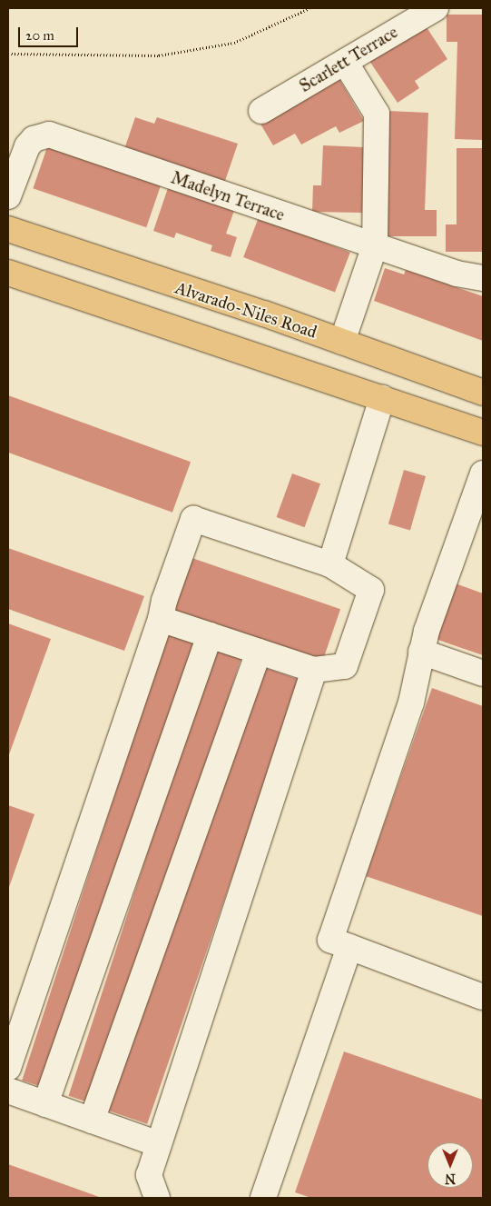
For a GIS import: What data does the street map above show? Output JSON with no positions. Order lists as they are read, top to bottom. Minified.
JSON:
{"streets":{"main road":["Alvarado-Niles Road"],"street":["Scarlett Terrace","Madelyn Terrace"]},"scale_bar":"20 m","north":"bottom"}
